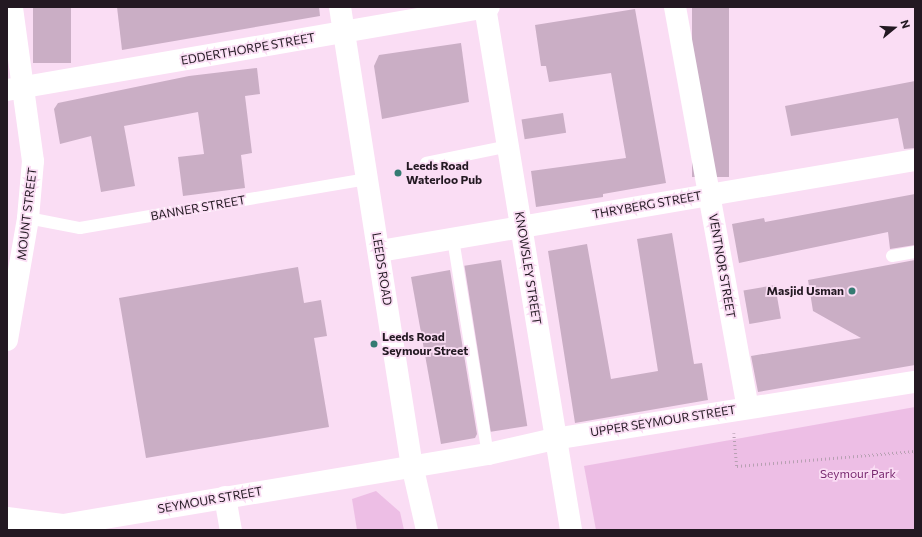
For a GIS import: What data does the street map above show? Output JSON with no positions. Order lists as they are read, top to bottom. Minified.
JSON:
{"streets":{"street":["EDDERTHORPE STREET","THRYBERG STREET","MOUNT STREET","VENTNOR STREET","KNOWSLEY STREET","LEEDS ROAD","UPPER SEYMOUR STREET","SEYMOUR STREET"],"lane":["BANNER STREET"]},"crossings":[["EDDERTHORPE STREET","MOUNT STREET"],["EDDERTHORPE STREET","KNOWSLEY STREET"],["EDDERTHORPE STREET","LEEDS ROAD"],["THRYBERG STREET","VENTNOR STREET"],["THRYBERG STREET","KNOWSLEY STREET"],["THRYBERG STREET","LEEDS ROAD"],["BANNER STREET","MOUNT STREET"],["BANNER STREET","LEEDS ROAD"],["VENTNOR STREET","UPPER SEYMOUR STREET"],["KNOWSLEY STREET","UPPER SEYMOUR STREET"],["LEEDS ROAD","UPPER SEYMOUR STREET"],["LEEDS ROAD","SEYMOUR STREET"],["UPPER SEYMOUR STREET","SEYMOUR STREET"]],"parks":["Seymour Park"],"places":["Leeds Road Waterloo Pub","Masjid Usman","Leeds Road Seymour Street"],"north":"right"}
